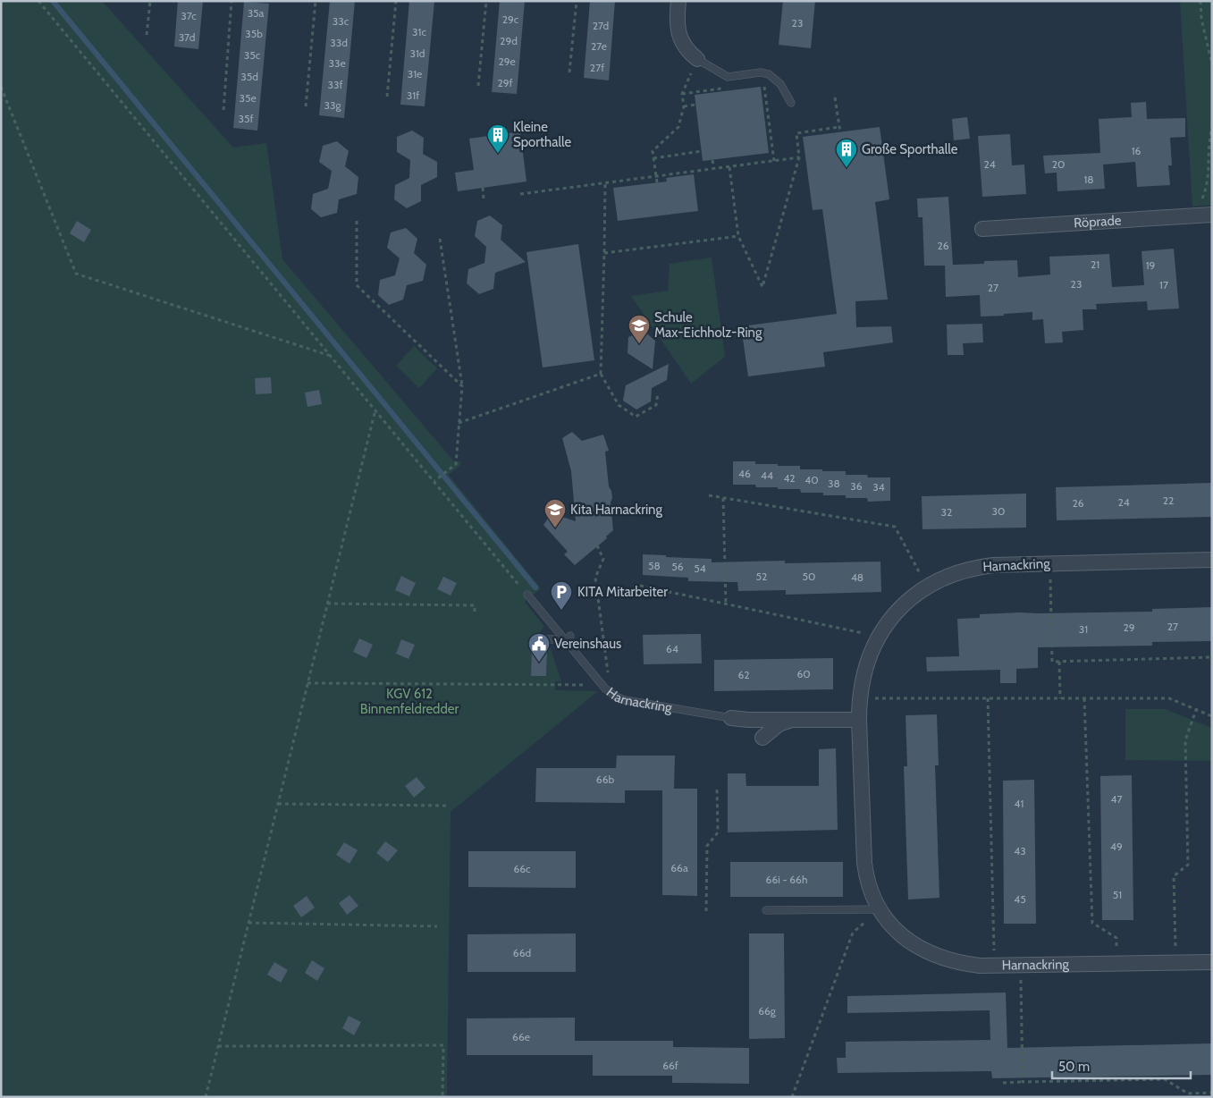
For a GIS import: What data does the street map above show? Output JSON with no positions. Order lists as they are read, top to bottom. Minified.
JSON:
{"streets":{"street":["Röprade","Harnackring"]},"parks":["KGV 612 Binnenfeldredder"],"places":{"building":["Kleine Sporthalle","Große Sporthalle"],"school or university":["Schule Max-Eichholz-Ring","Kita Harnackring"],"parking":["KITA Mitarbeiter"],"public building":["Vereinshaus"]},"house_numbers":["35a","37c","29c","33c","23","27d","31c","35b","37d","29d","33d","27e","31d","35c","29e","33e","27f","31e","35d","29f","33f","31f","35e","33g","35f","16","24","20","18","26","21","19","23","17","27","46","44","42","40","38","36","34","22","24","26","30","32","58","56","54","52","50","48","27","29","31","64","60","62","66b","47","41","49","43","66a","66c","66i - 66h","51","45","66d","66g","66e","66f"],"scale_bar":"50 m"}
